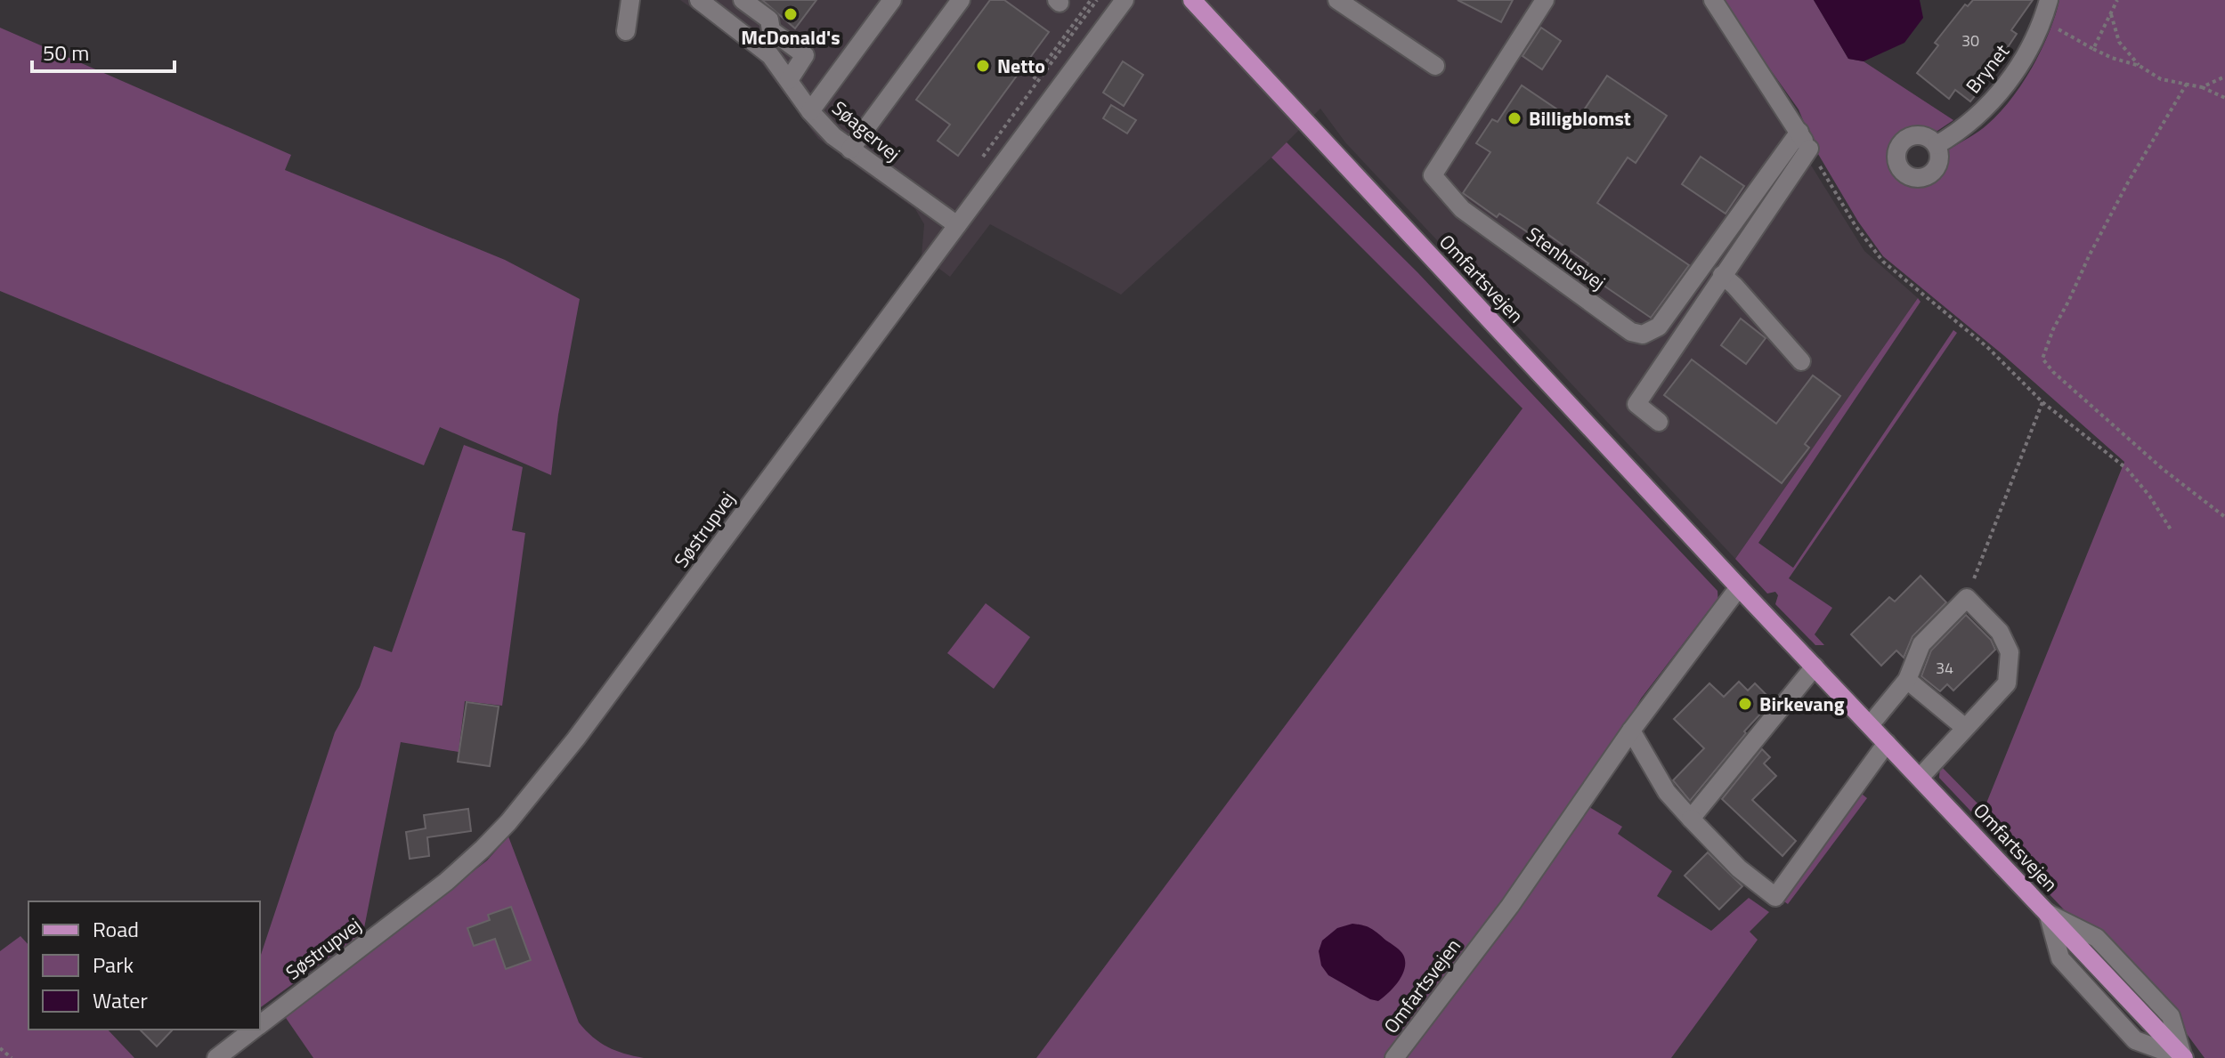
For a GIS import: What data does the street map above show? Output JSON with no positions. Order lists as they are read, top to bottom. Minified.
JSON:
{"streets":{"main road":["Omfartsvejen"],"street":["Brynet","Søagervej","Stenhusvej","Søstrupvej"]},"crossings":[["Søagervej","Søstrupvej"]],"places":["McDonald's","Netto","Billigblomst","Birkevang"],"house_numbers":["30","34"],"legend":["Road","Park","Water"],"scale_bar":"50 m"}
